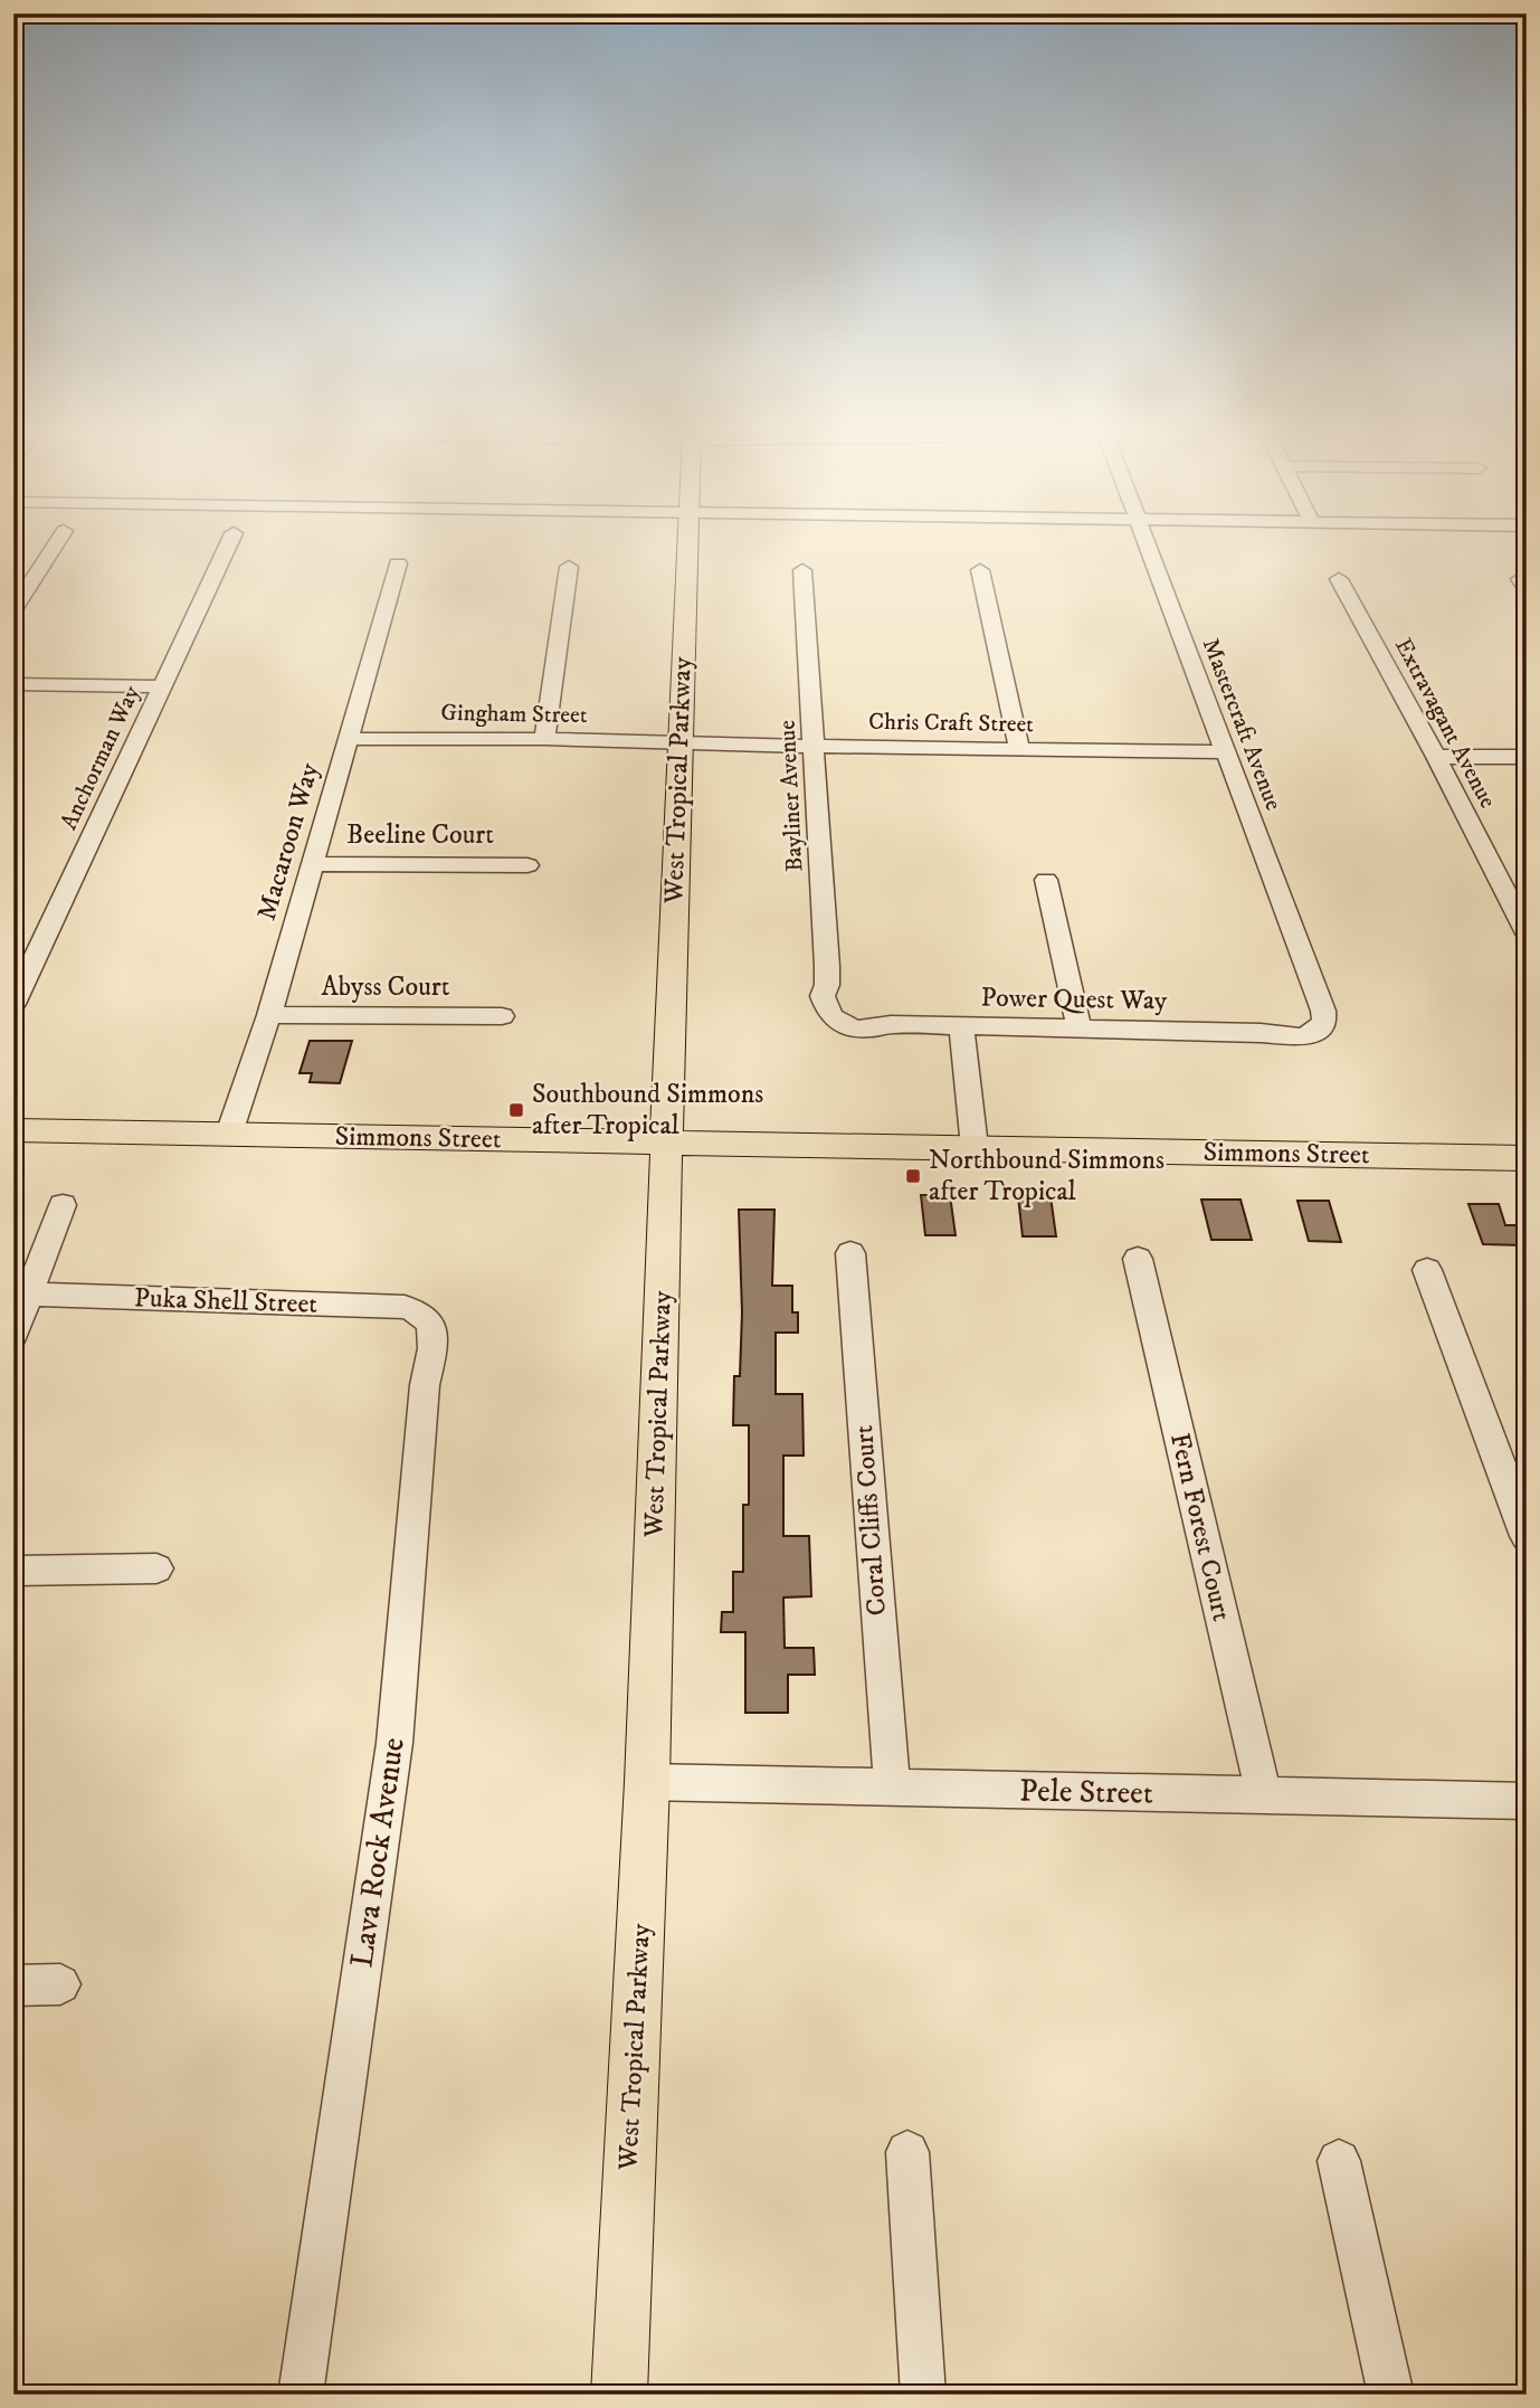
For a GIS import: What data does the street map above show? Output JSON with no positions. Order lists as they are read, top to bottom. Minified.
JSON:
{"streets":{"main road":["West Tropical Parkway","Simmons Street"],"street":["Gingham Street","Chris Craft Street","Extravagant Avenue","Mastercraft Avenue","Anchorman Way","Bayliner Avenue","Beeline Court","Macaroon Way","Abyss Court","Power Quest Way","Puka Shell Street","Coral Cliffs Court","Fern Forest Court","Pele Street","Lava Rock Avenue"]},"crossings":[["Gingham Street","Chris Craft Street"],["Gingham Street","West Tropical Parkway"],["Gingham Street","Macaroon Way"],["Chris Craft Street","Mastercraft Avenue"],["Chris Craft Street","West Tropical Parkway"],["Chris Craft Street","Bayliner Avenue"],["Mastercraft Avenue","Power Quest Way"],["West Tropical Parkway","Simmons Street"],["West Tropical Parkway","Pele Street"],["Bayliner Avenue","Power Quest Way"],["Beeline Court","Macaroon Way"],["Macaroon Way","Abyss Court"],["Macaroon Way","Simmons Street"],["Puka Shell Street","Lava Rock Avenue"],["Coral Cliffs Court","Pele Street"],["Fern Forest Court","Pele Street"]],"places":{"transit":["Southbound Simmons after Tropical","Northbound Simmons after Tropical"]}}
